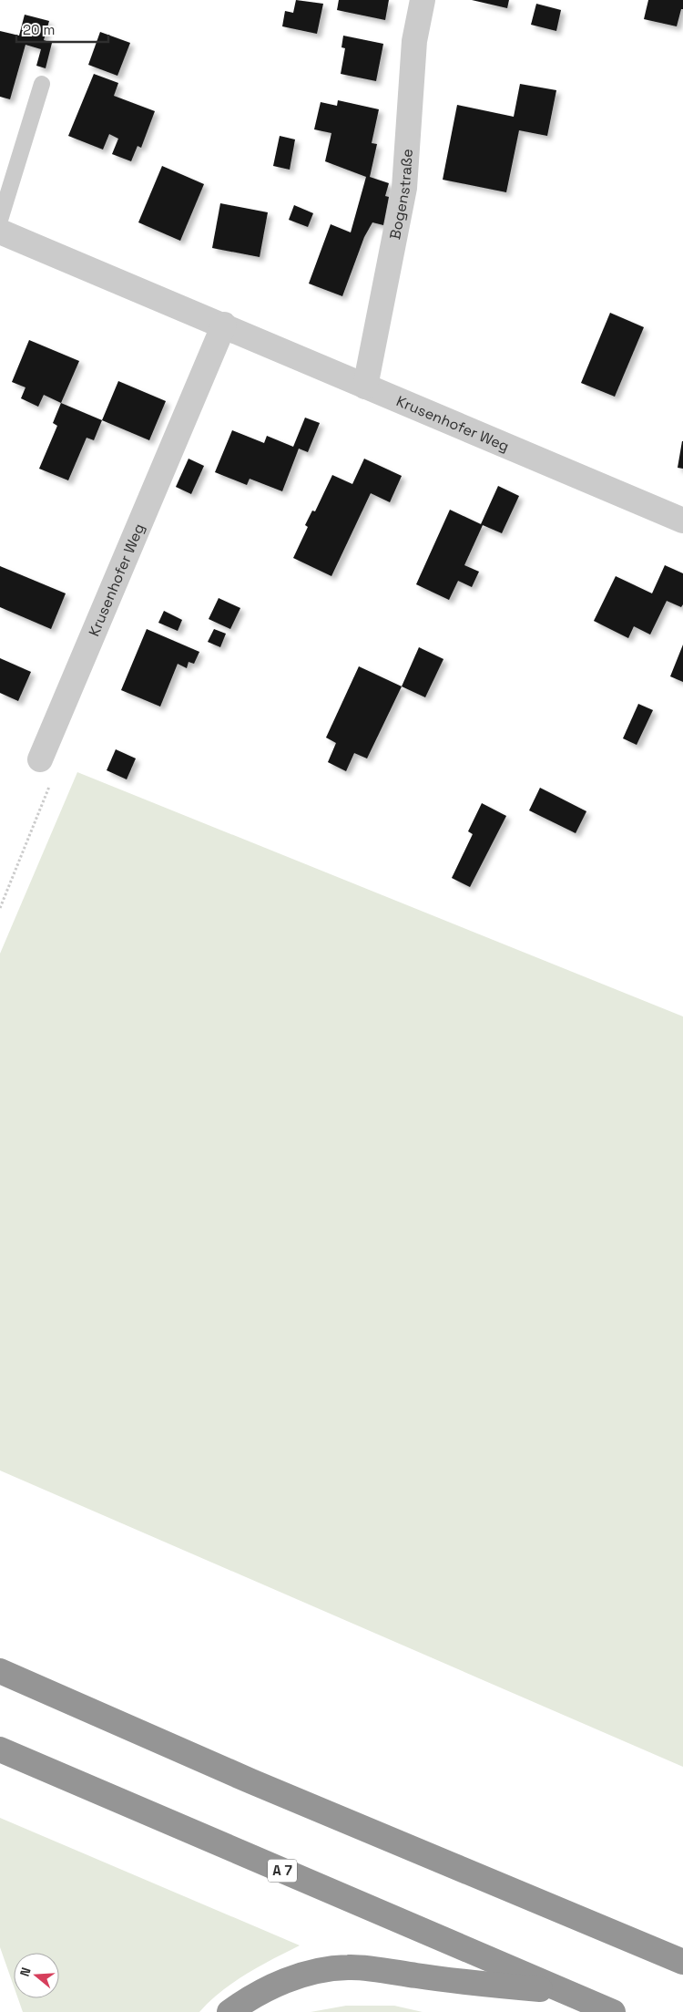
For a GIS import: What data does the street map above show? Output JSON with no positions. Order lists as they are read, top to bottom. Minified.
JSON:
{"streets":{"highway":["A 7"],"street":["Bogenstraße","Krusenhofer Weg"]},"crossings":[["Bogenstraße","Krusenhofer Weg"]],"scale_bar":"20 m","north":"left"}
